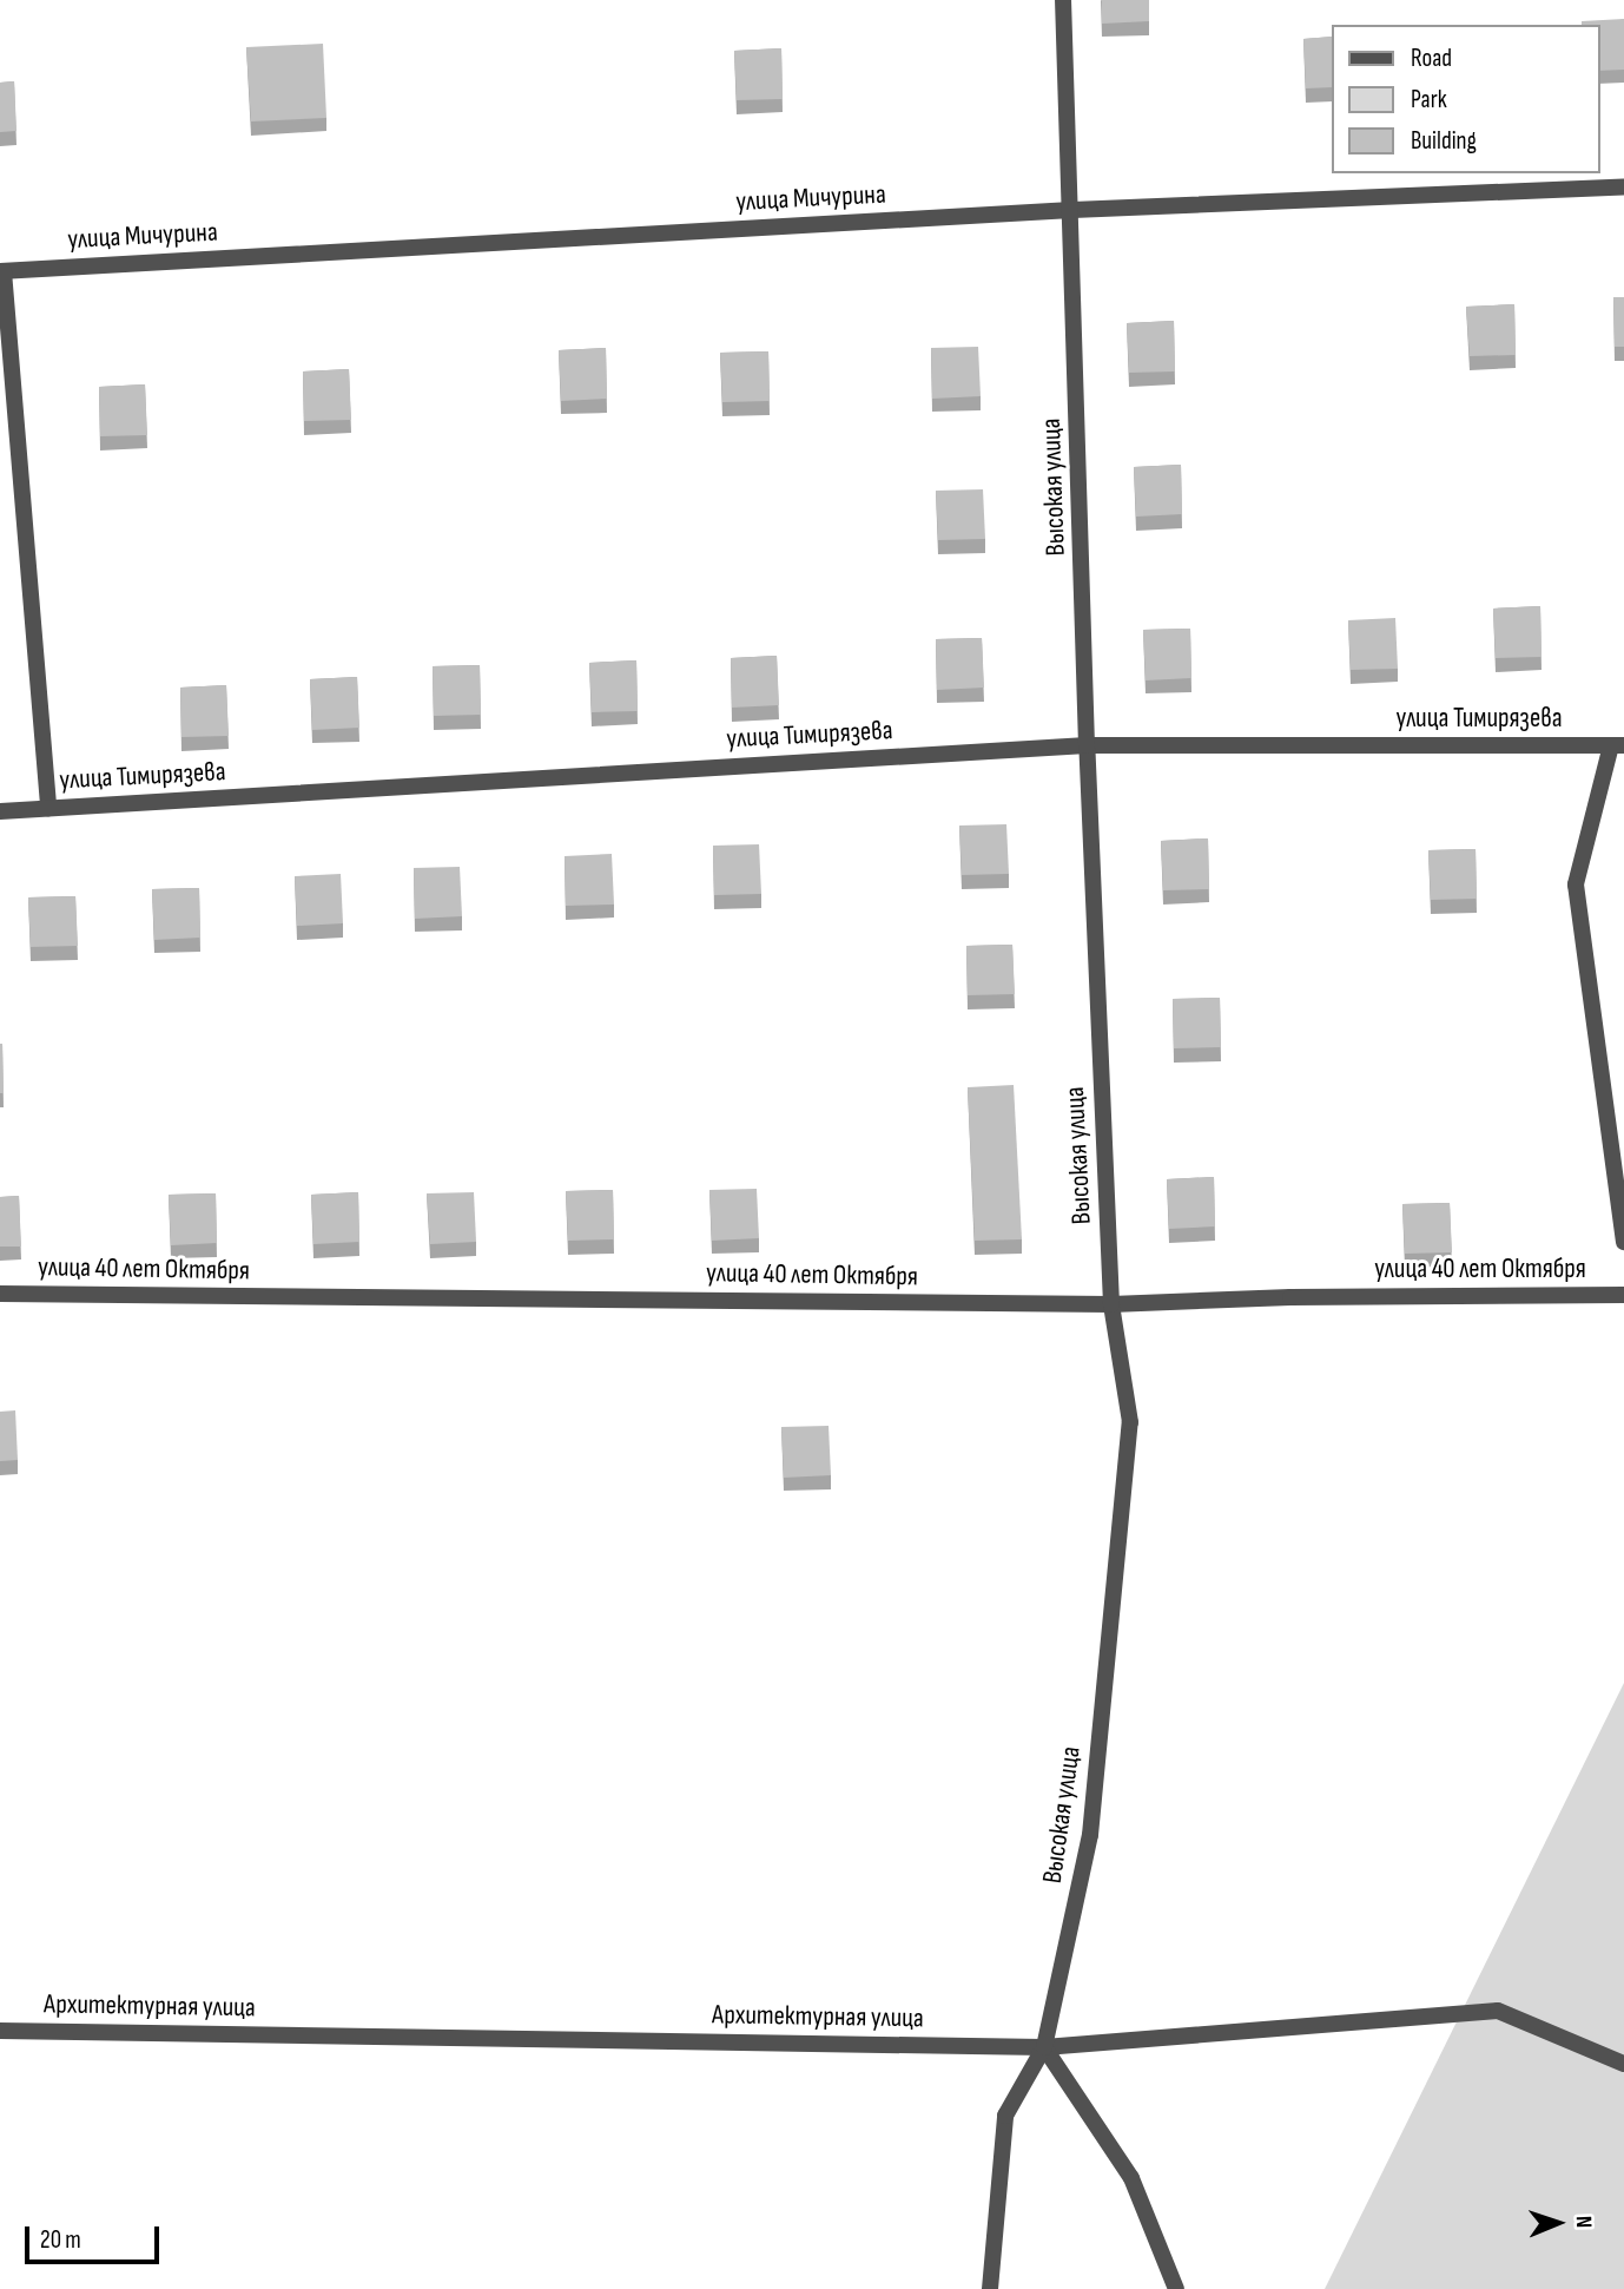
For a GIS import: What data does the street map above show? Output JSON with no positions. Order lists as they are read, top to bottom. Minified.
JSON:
{"streets":{"street":["улица Мичурина","Высокая улица","улица Тимирязева","улица 40 лет Октября","Архитектурная улица"]},"crossings":[["улица Мичурина","Высокая улица"],["Высокая улица","улица Тимирязева"],["Высокая улица","улица 40 лет Октября"],["Высокая улица","Архитектурная улица"]],"legend":["Road","Park","Building"],"scale_bar":"20 m","north":"right"}
